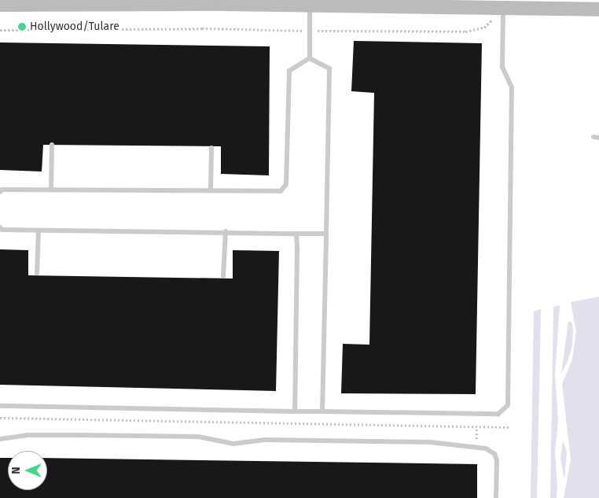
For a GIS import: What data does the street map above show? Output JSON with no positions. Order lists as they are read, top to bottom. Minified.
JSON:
{"places":["Hollywood/Tulare"],"north":"left"}
